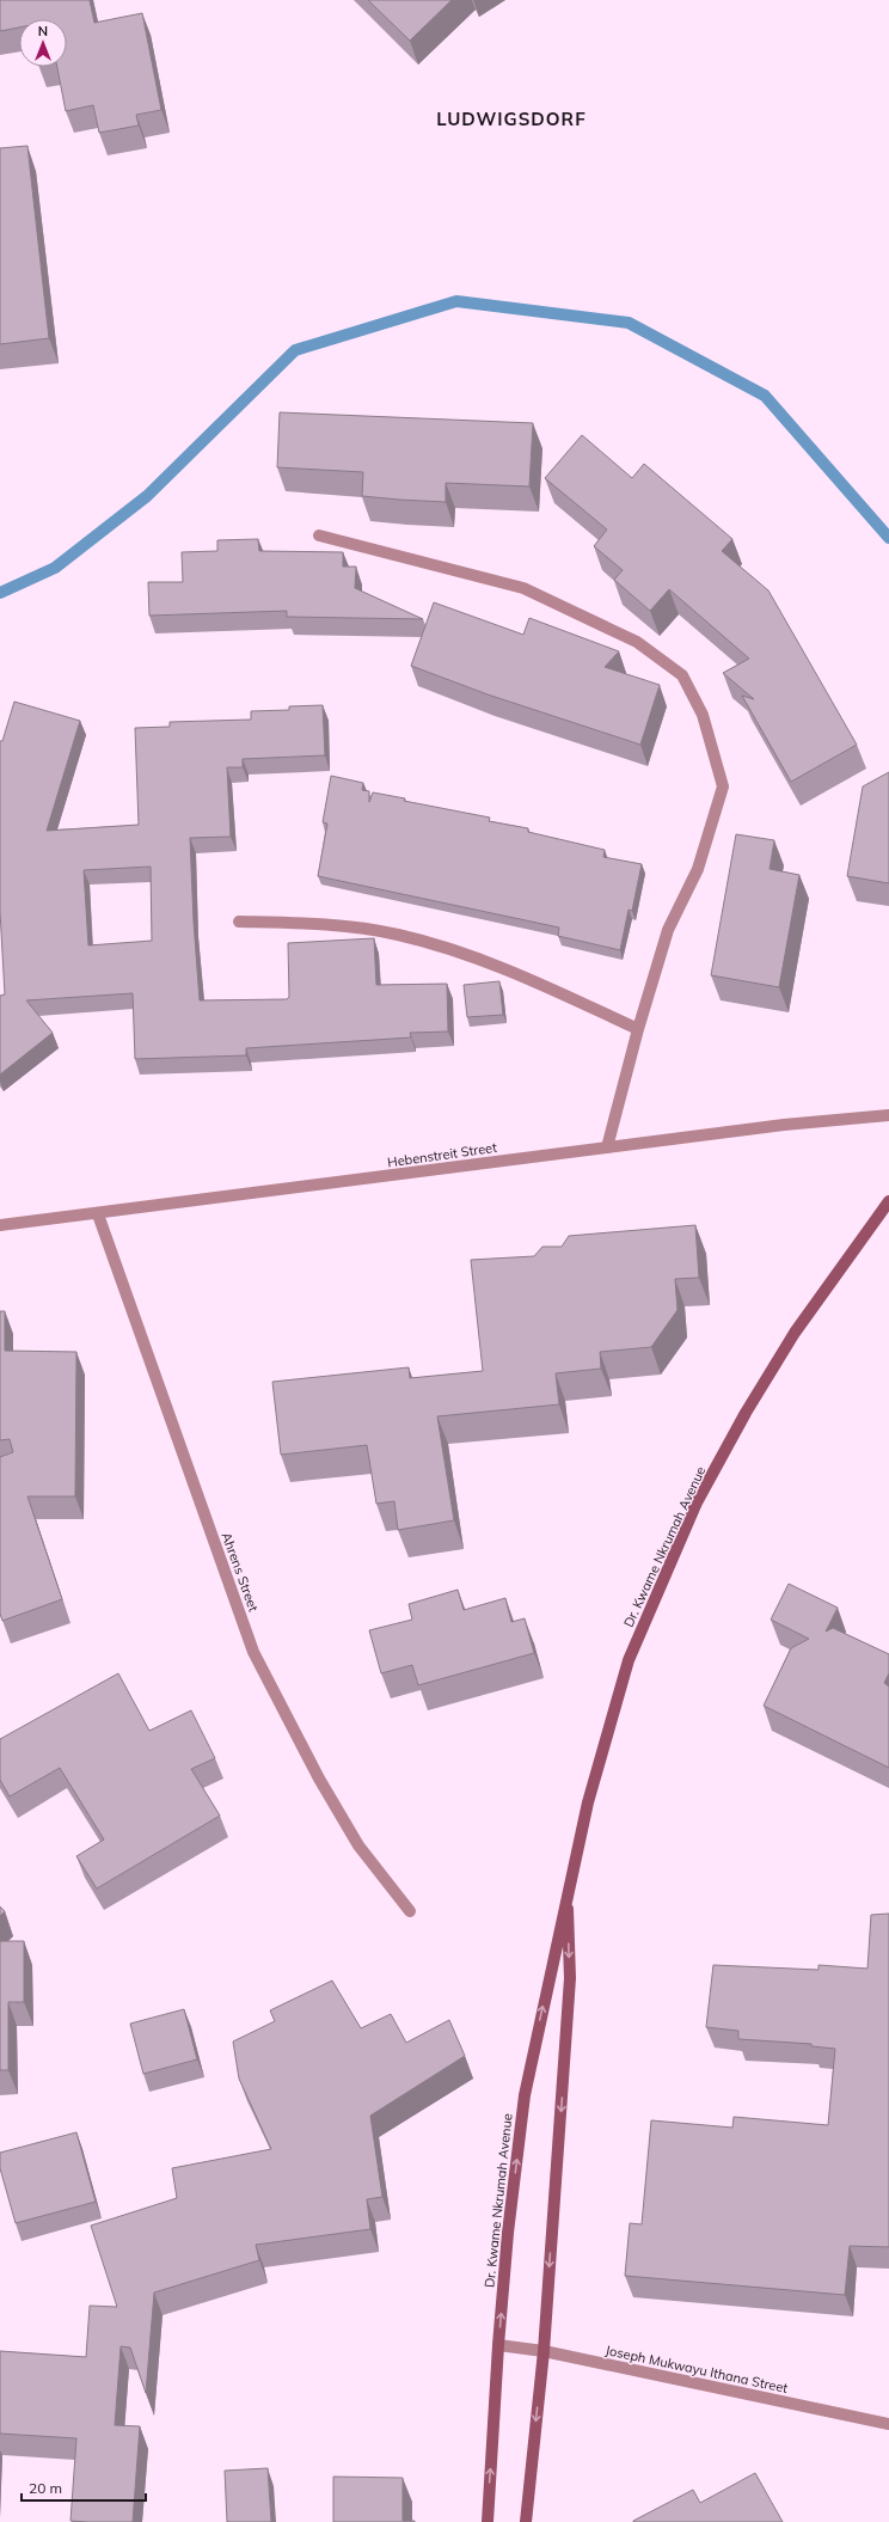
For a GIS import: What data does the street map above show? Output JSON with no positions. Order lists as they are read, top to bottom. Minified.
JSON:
{"streets":{"street":["Hebenstreit Street","Dr. Kwame Nkrumah Avenue","Ahrens Street","Joseph Mukwayu Ithana Street"]},"crossings":[["Hebenstreit Street","Ahrens Street"],["Dr. Kwame Nkrumah Avenue","Joseph Mukwayu Ithana Street"]],"districts":["LUDWIGSDORF"],"scale_bar":"20 m","north":"top"}
